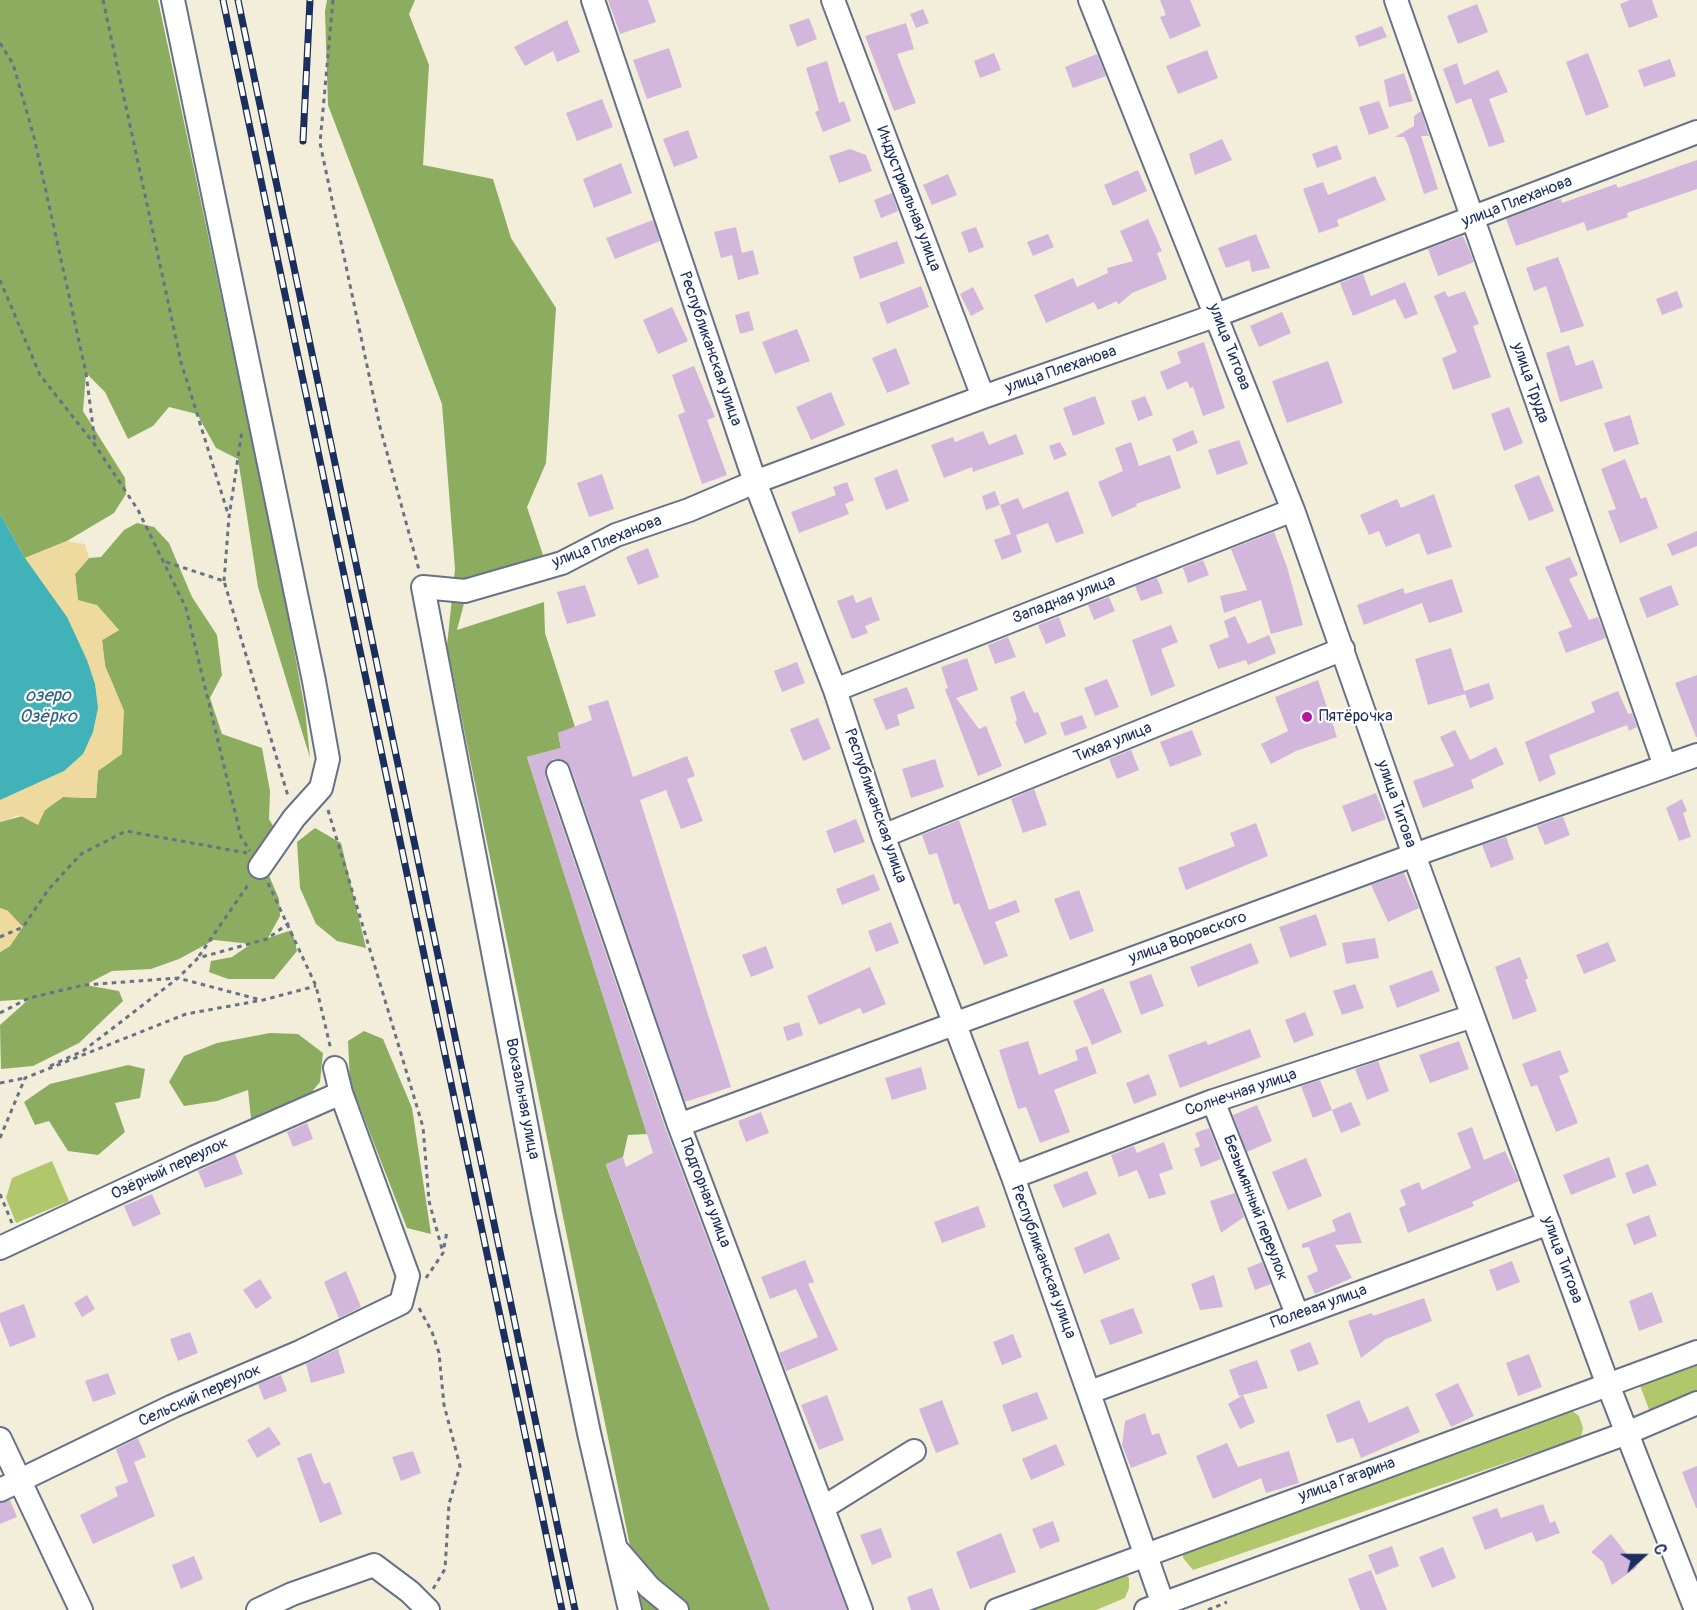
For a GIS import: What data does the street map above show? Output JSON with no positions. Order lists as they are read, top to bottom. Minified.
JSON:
{"streets":{"street":["Индустриальная улица","улица Плеханова","улица Титова","Республиканская улица","улица Труда","Западная улица","Тихая улица","улица Воровского","Солнечная улица","Вокзальная улица","Озёрный переулок","Подгорная улица","Безымянный переулок","Полевая улица","Сельский переулок","улица Гагарина"]},"crossings":[["Индустриальная улица","улица Плеханова"],["улица Плеханова","улица Титова"],["улица Плеханова","Республиканская улица"],["улица Плеханова","улица Труда"],["улица Плеханова","Вокзальная улица"],["улица Титова","Западная улица"],["улица Титова","Тихая улица"],["улица Титова","улица Воровского"],["улица Титова","Солнечная улица"],["улица Титова","Полевая улица"],["улица Титова","улица Гагарина"],["Республиканская улица","Западная улица"],["Республиканская улица","Тихая улица"],["Республиканская улица","улица Воровского"],["Республиканская улица","Солнечная улица"],["Республиканская улица","Полевая улица"],["Республиканская улица","улица Гагарина"],["улица Труда","улица Воровского"],["улица Воровского","Подгорная улица"],["Солнечная улица","Безымянный переулок"],["Безымянный переулок","Полевая улица"]],"water":["озеро Озёрко"],"places":["Пятёрочка"],"north":"right"}
